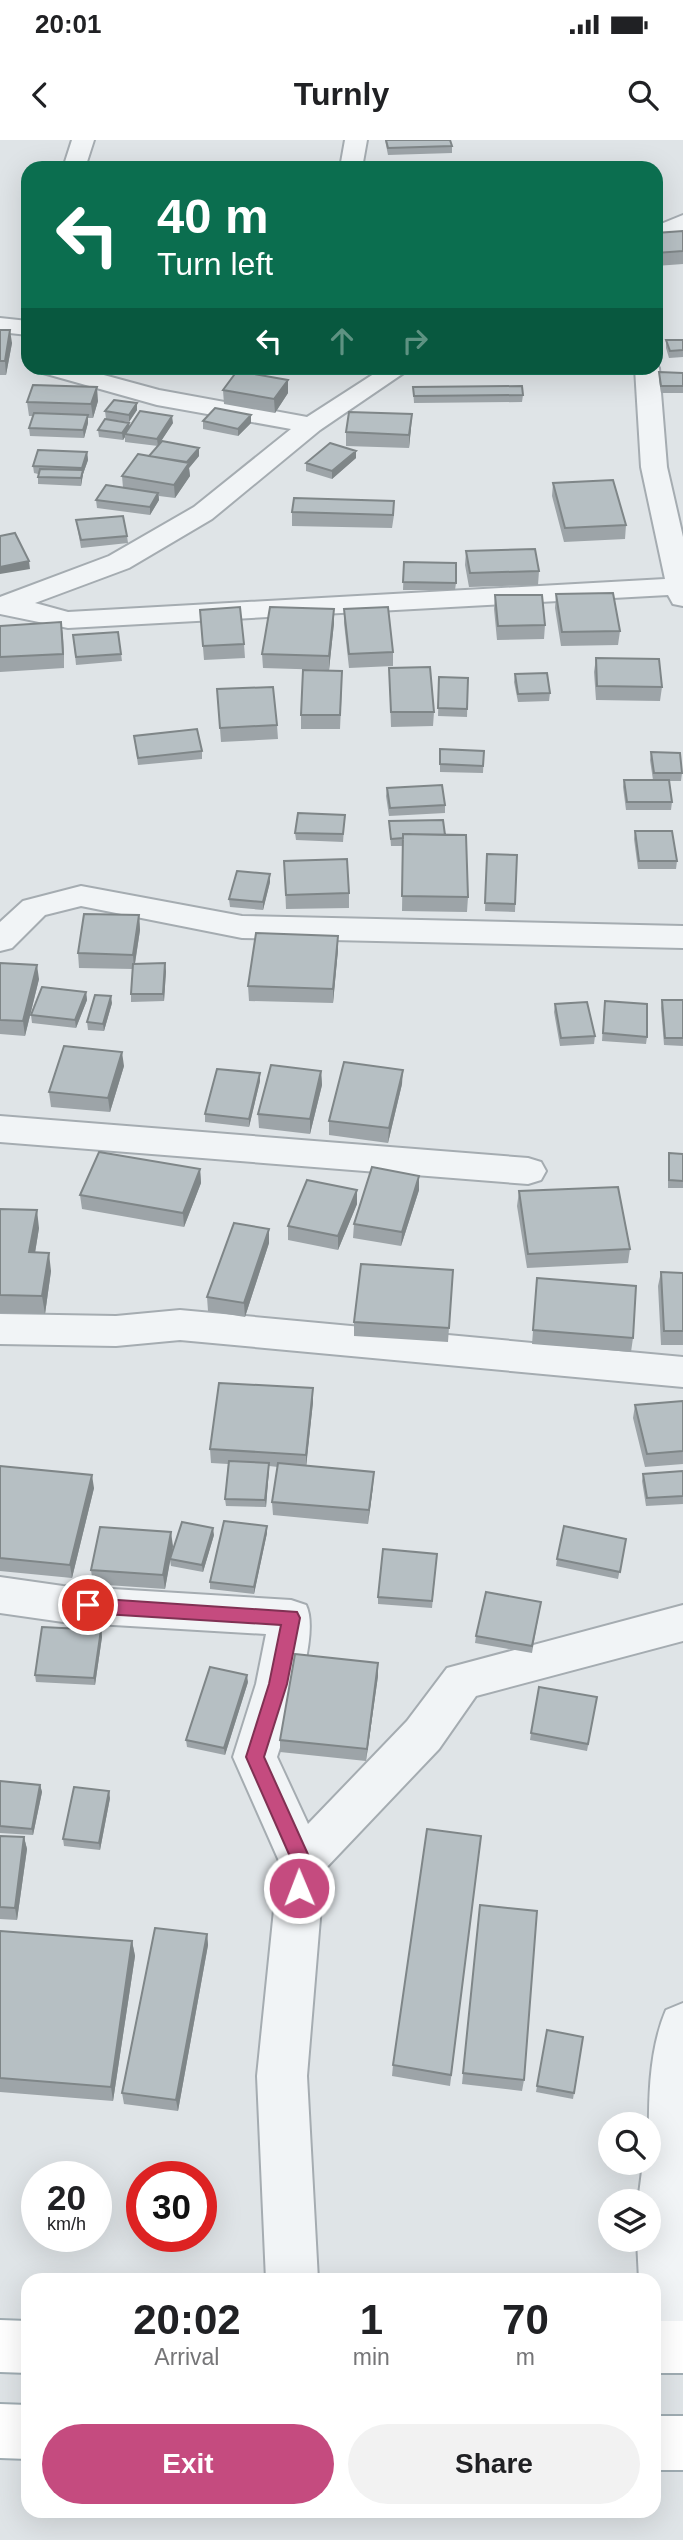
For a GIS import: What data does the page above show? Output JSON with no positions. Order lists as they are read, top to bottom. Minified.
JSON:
{"page":{"status":"20:01","header":"Turnly","turn":["40 m","Turn left"],"speed":"20 km/h","limit":"30","eta":["20:02","Arrival","1","min","70","m"],"buttons":["Exit","Share"]}}
